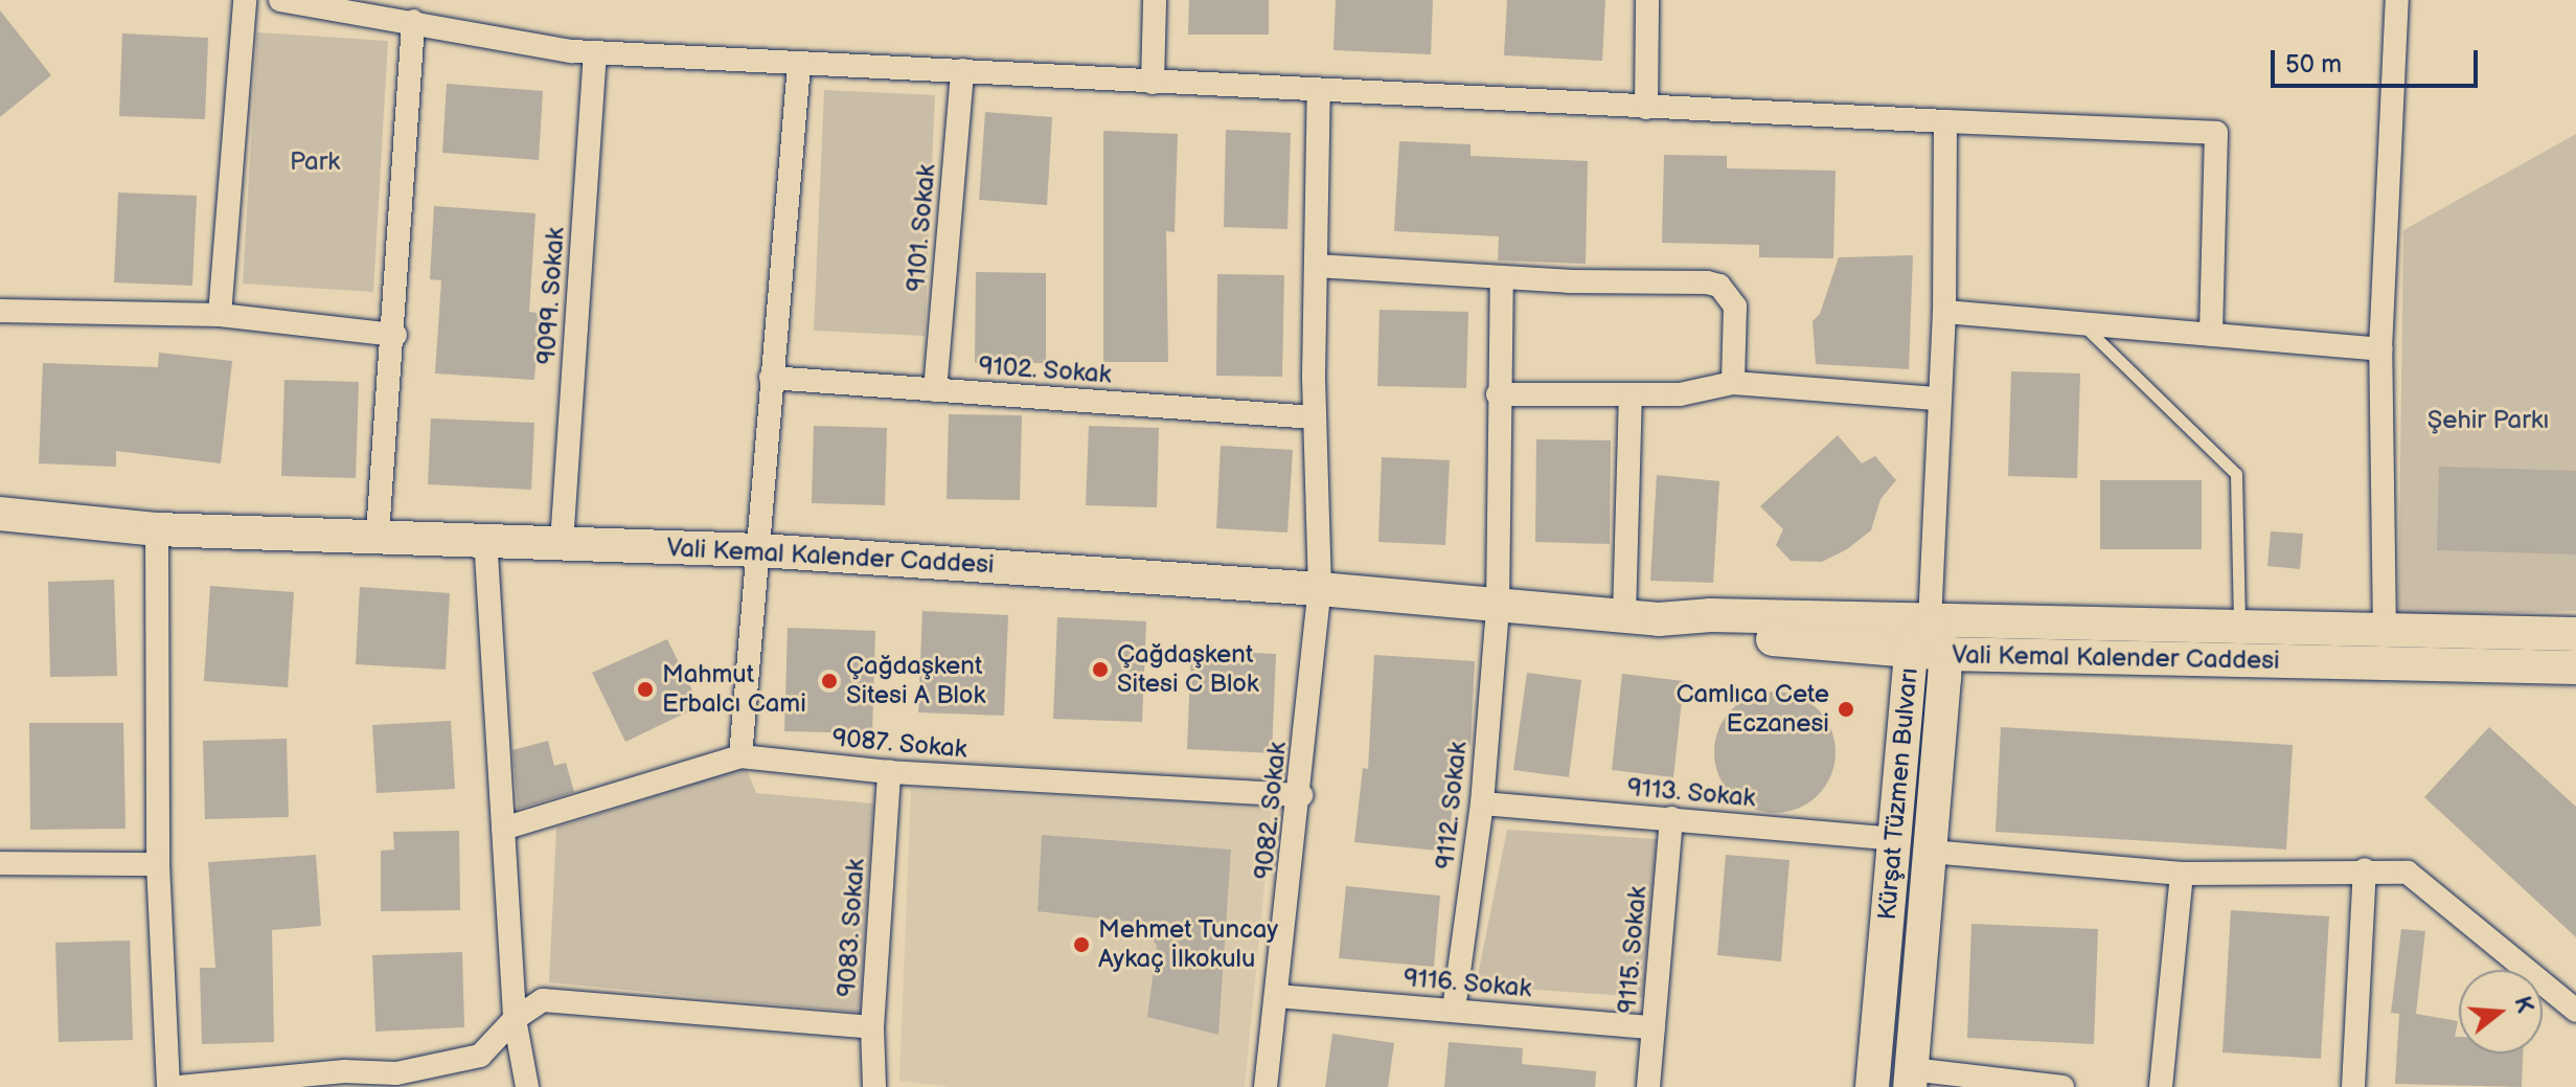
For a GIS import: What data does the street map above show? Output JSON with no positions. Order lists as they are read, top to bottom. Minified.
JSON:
{"streets":{"street":["9101. Sokak","9099. Sokak","9102. Sokak","Vali Kemal Kalender Caddesi","9087. Sokak","9113. Sokak","Kürşat Tüzmen Bulvarı","9112. Sokak","9082. Sokak","9083. Sokak","9115. Sokak","9116. Sokak"]},"crossings":[["9101. Sokak","9102. Sokak"],["9099. Sokak","Vali Kemal Kalender Caddesi"],["9102. Sokak","9082. Sokak"],["Vali Kemal Kalender Caddesi","Kürşat Tüzmen Bulvarı"],["Vali Kemal Kalender Caddesi","9112. Sokak"],["Vali Kemal Kalender Caddesi","9082. Sokak"],["9087. Sokak","9082. Sokak"],["9087. Sokak","9083. Sokak"],["9113. Sokak","Kürşat Tüzmen Bulvarı"],["9113. Sokak","9112. Sokak"],["9113. Sokak","9115. Sokak"],["9112. Sokak","9116. Sokak"],["9082. Sokak","9116. Sokak"],["9115. Sokak","9116. Sokak"]],"parks":["Park","Şehir Parkı"],"places":["Çağdaşkent Sitesi C Blok","Çağdaşkent Sitesi A Blok","Mahmut Erbalcı Cami","Camlıca Cete Eczanesi","Mehmet Tuncay Aykaç İlkokulu"],"scale_bar":"50 m","north":"right"}
